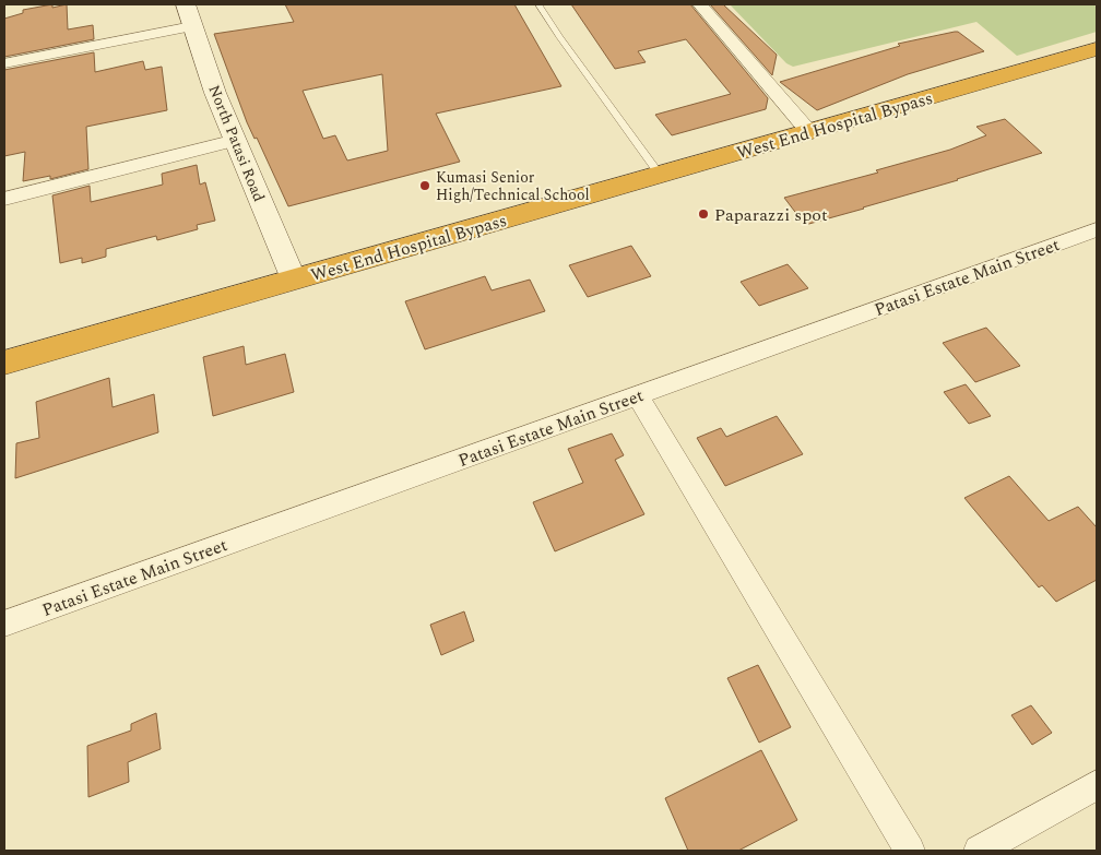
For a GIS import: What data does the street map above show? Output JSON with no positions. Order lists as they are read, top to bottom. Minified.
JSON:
{"streets":{"highway":["West End Hospital Bypass"],"street":["North Patasi Road","Patasi Estate Main Street"]},"crossings":[["West End Hospital Bypass","North Patasi Road"]],"places":["Kumasi Senior High/Technical School","Paparazzi spot"]}
